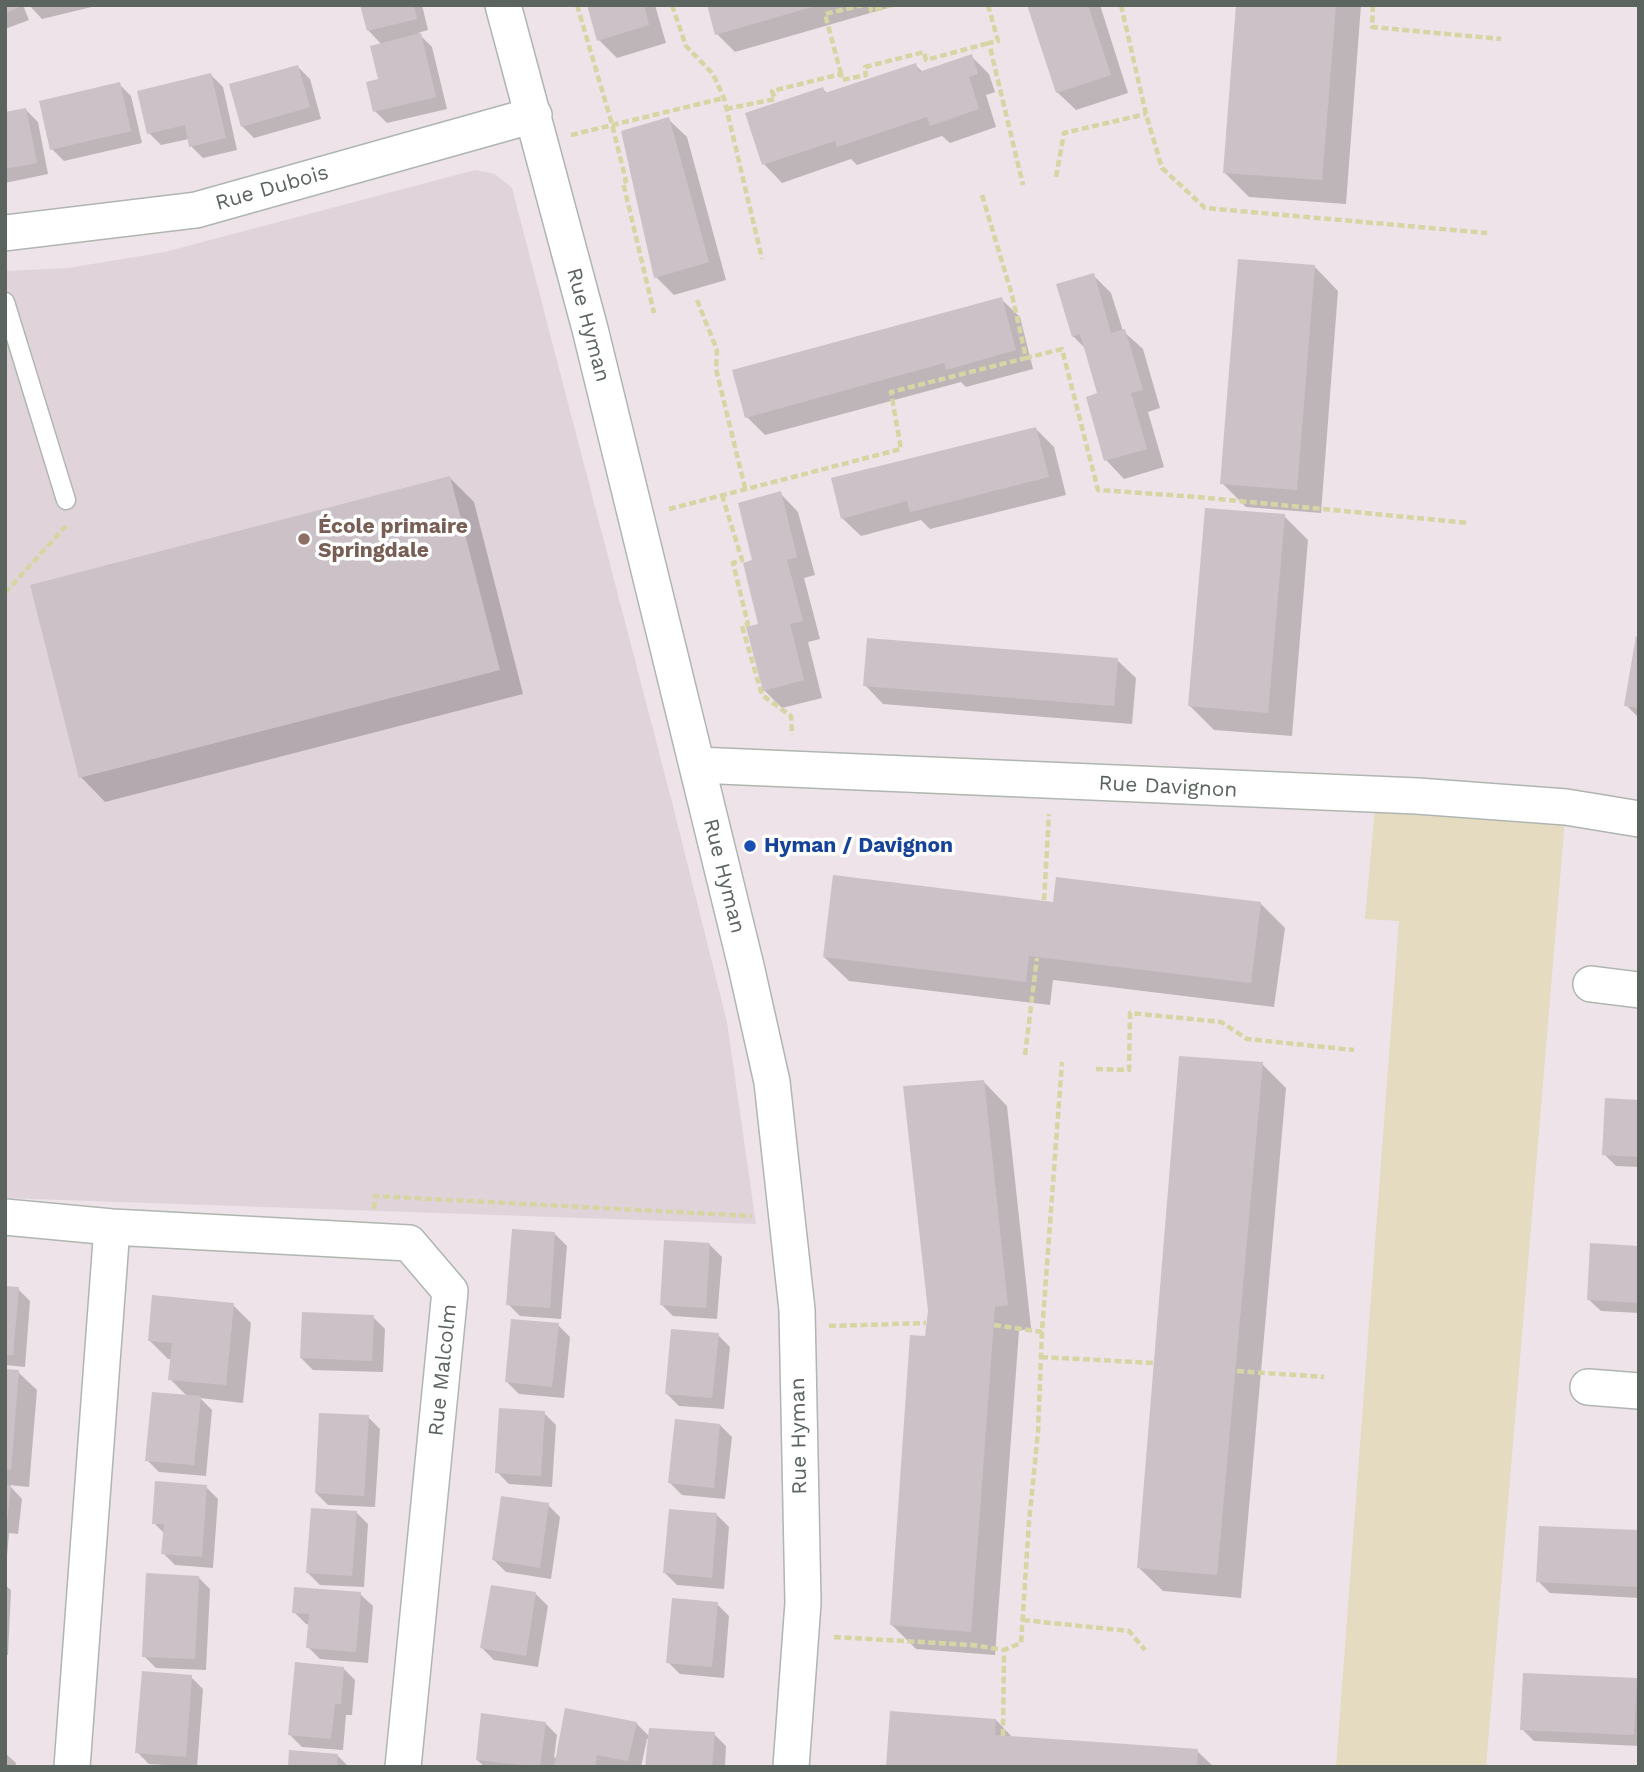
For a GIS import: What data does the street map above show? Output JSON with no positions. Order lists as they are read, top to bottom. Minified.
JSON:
{"streets":{"street":["Rue Dubois","Rue Hyman","Rue Davignon","Rue Malcolm"]},"crossings":[["Rue Dubois","Rue Hyman"],["Rue Hyman","Rue Davignon"]],"places":["École primaire Springdale","Hyman / Davignon"]}
